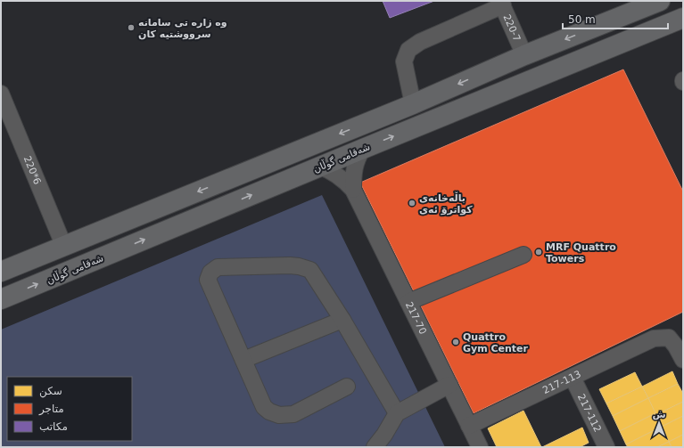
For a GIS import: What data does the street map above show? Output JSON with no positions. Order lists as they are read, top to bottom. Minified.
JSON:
{"streets":{"main road":["شەقامی گوڵان"],"street":["220-7","220*6","217-70","217-113","217-112"]},"crossings":[["شەقامی گوڵان","217-70"],["217-70","217-113"],["217-113","217-112"]],"places":["وه زاره تى سامانه سرووشتيه كان","باڵەخانەی کواترۆ ئەی","MRF Quattro Towers","Quattro Gym Center"],"legend":["سكن","متاجر","مكاتب"],"scale_bar":"50 m","north":"top"}
